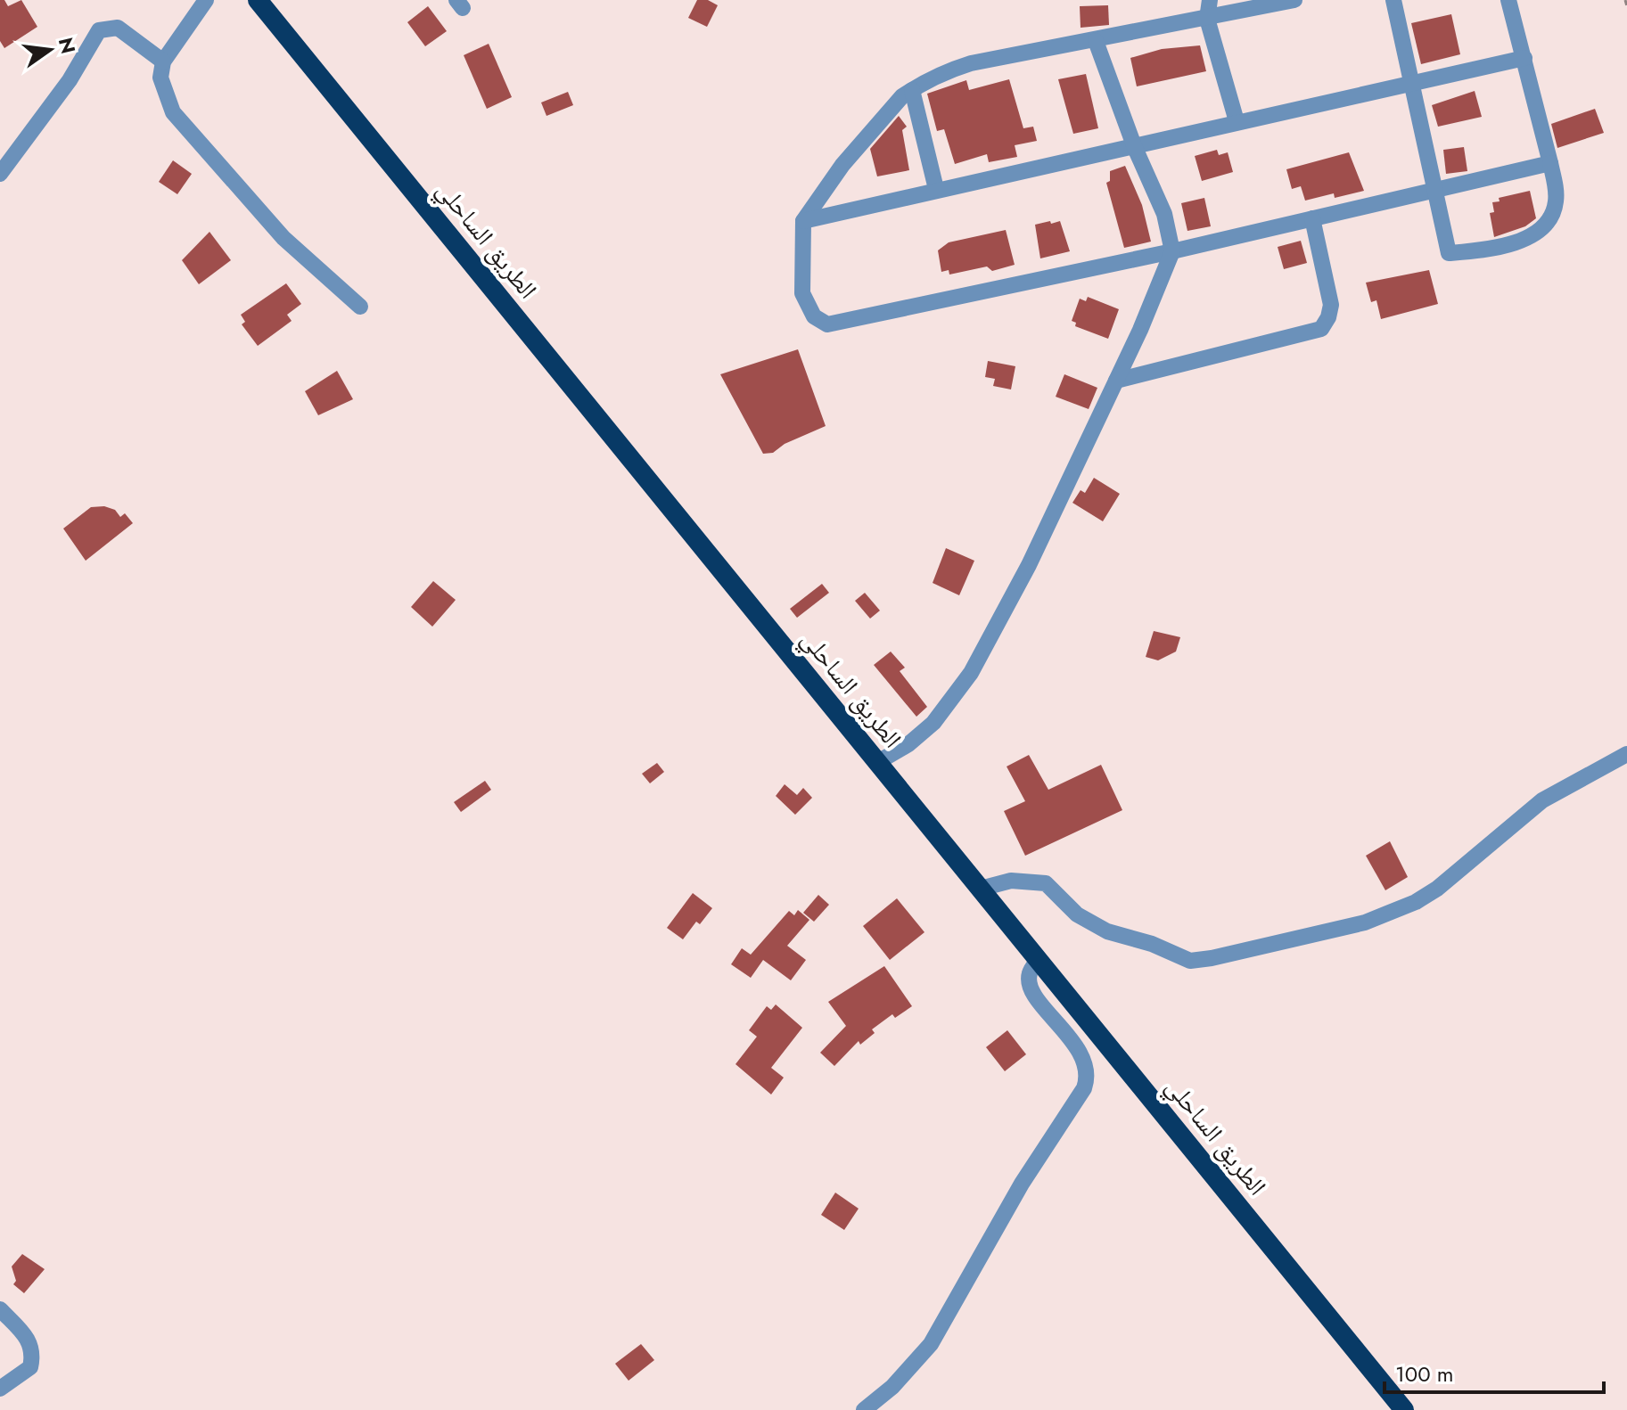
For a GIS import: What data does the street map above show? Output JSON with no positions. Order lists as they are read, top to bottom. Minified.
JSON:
{"streets":{"highway":["الطريق الساحلي"]},"scale_bar":"100 m","north":"right"}
